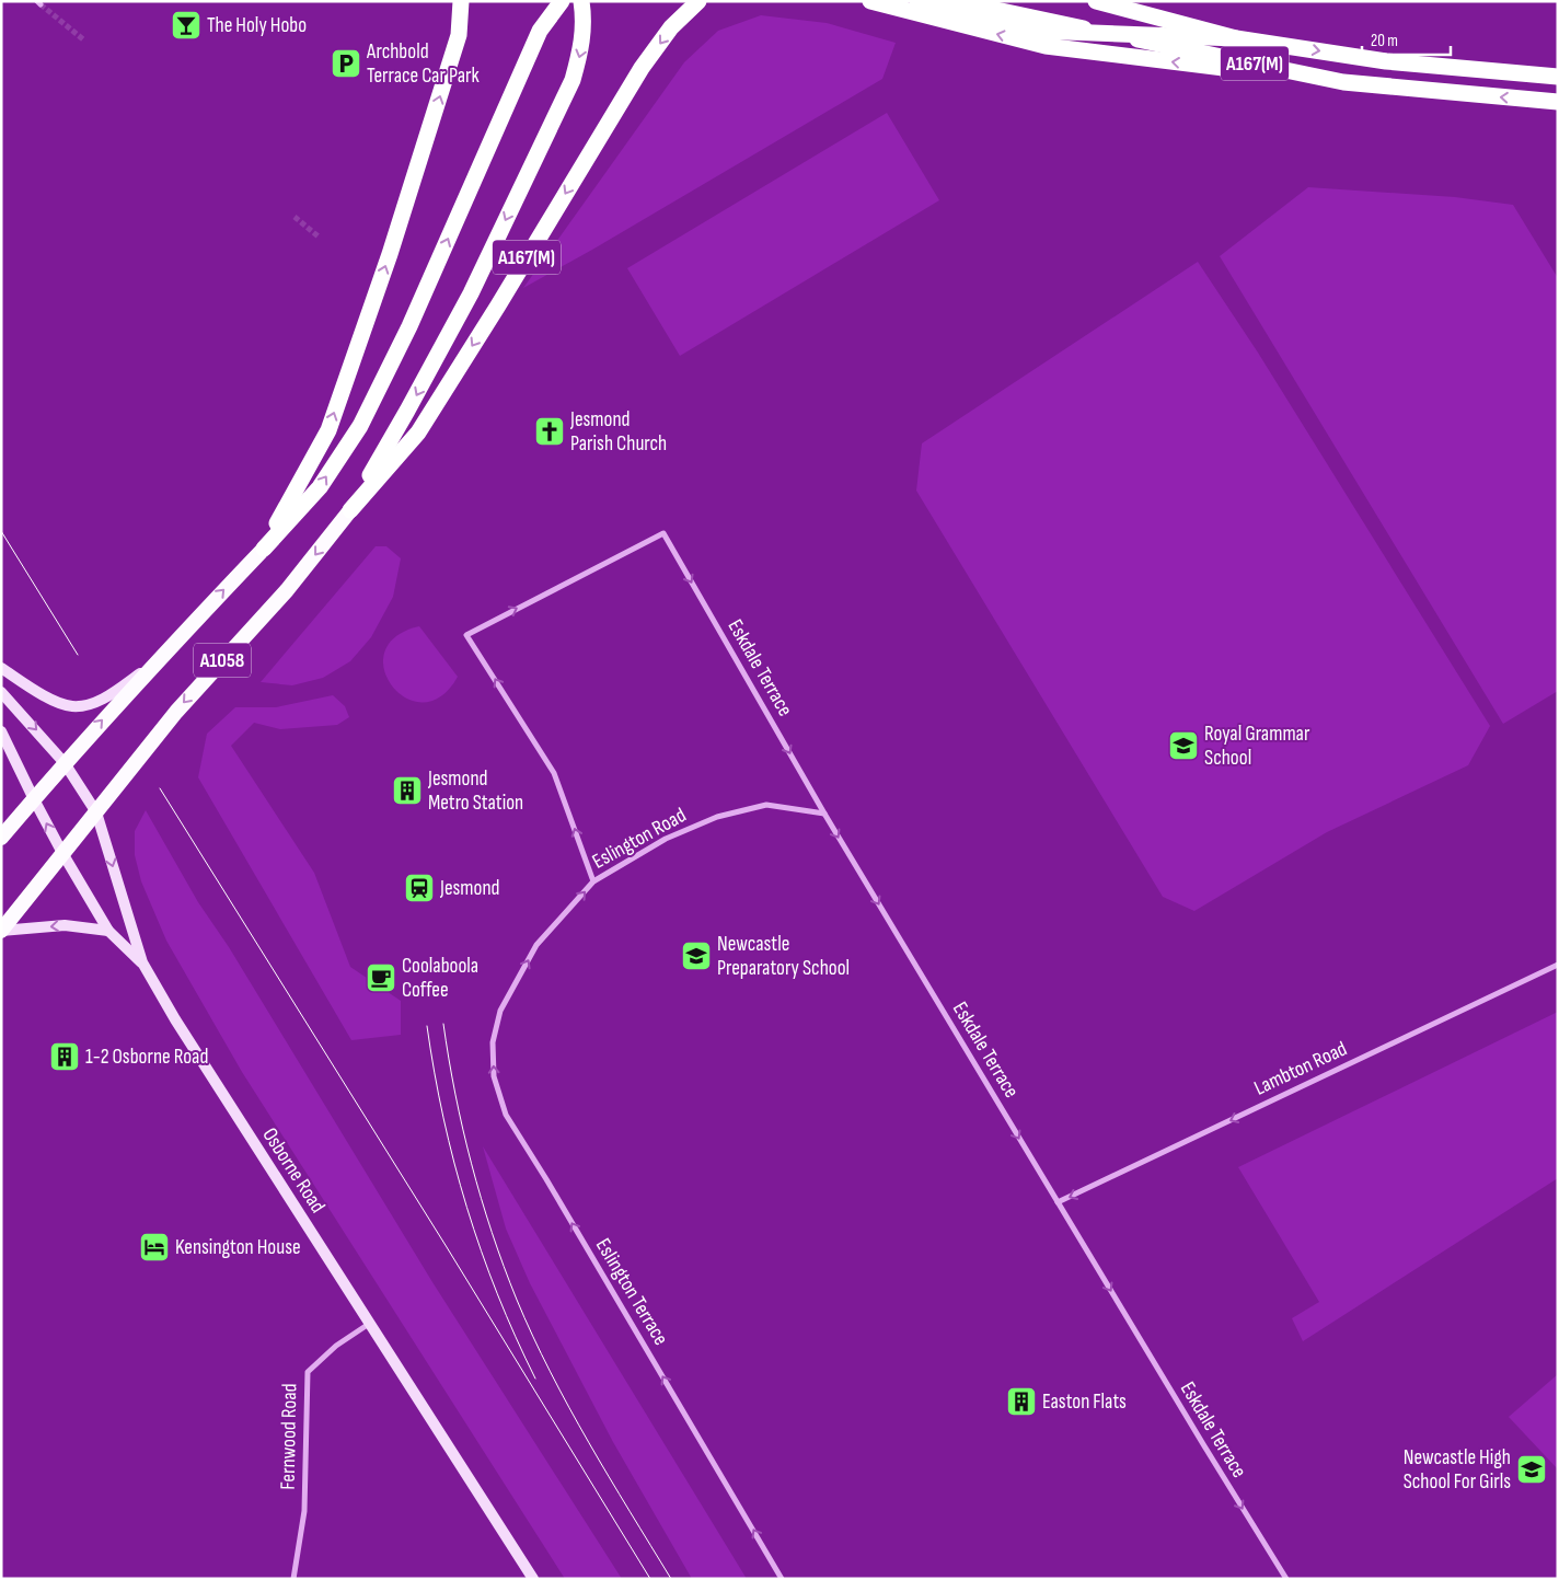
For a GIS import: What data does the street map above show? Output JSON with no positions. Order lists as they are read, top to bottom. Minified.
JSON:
{"streets":{"highway":["A167(M)","A1058"],"main road":["Osborne Road"],"street":["Eskdale Terrace","Eslington Road","Lambton Road","Eslington Terrace","Fernwood Road"]},"crossings":[["A167(M)","A1058"],["A1058","Osborne Road"],["Eskdale Terrace","Eslington Road"],["Eskdale Terrace","Lambton Road"],["Eslington Road","Eslington Terrace"],["Osborne Road","Fernwood Road"]],"one_way":["Eslington Road","Lambton Road","Eslington Terrace"],"places":{"bar":["The Holy Hobo"],"parking":["Archbold Terrace Car Park"],"church":["Jesmond Parish Church"],"school or university":["Royal Grammar School","Newcastle Preparatory School","Newcastle High School For Girls"],"building":["Jesmond Metro Station","1-2 Osborne Road","Easton Flats"],"station":["Jesmond"],"cafe":["Coolaboola Coffee"],"hotel":["Kensington House"]},"scale_bar":"20 m"}
